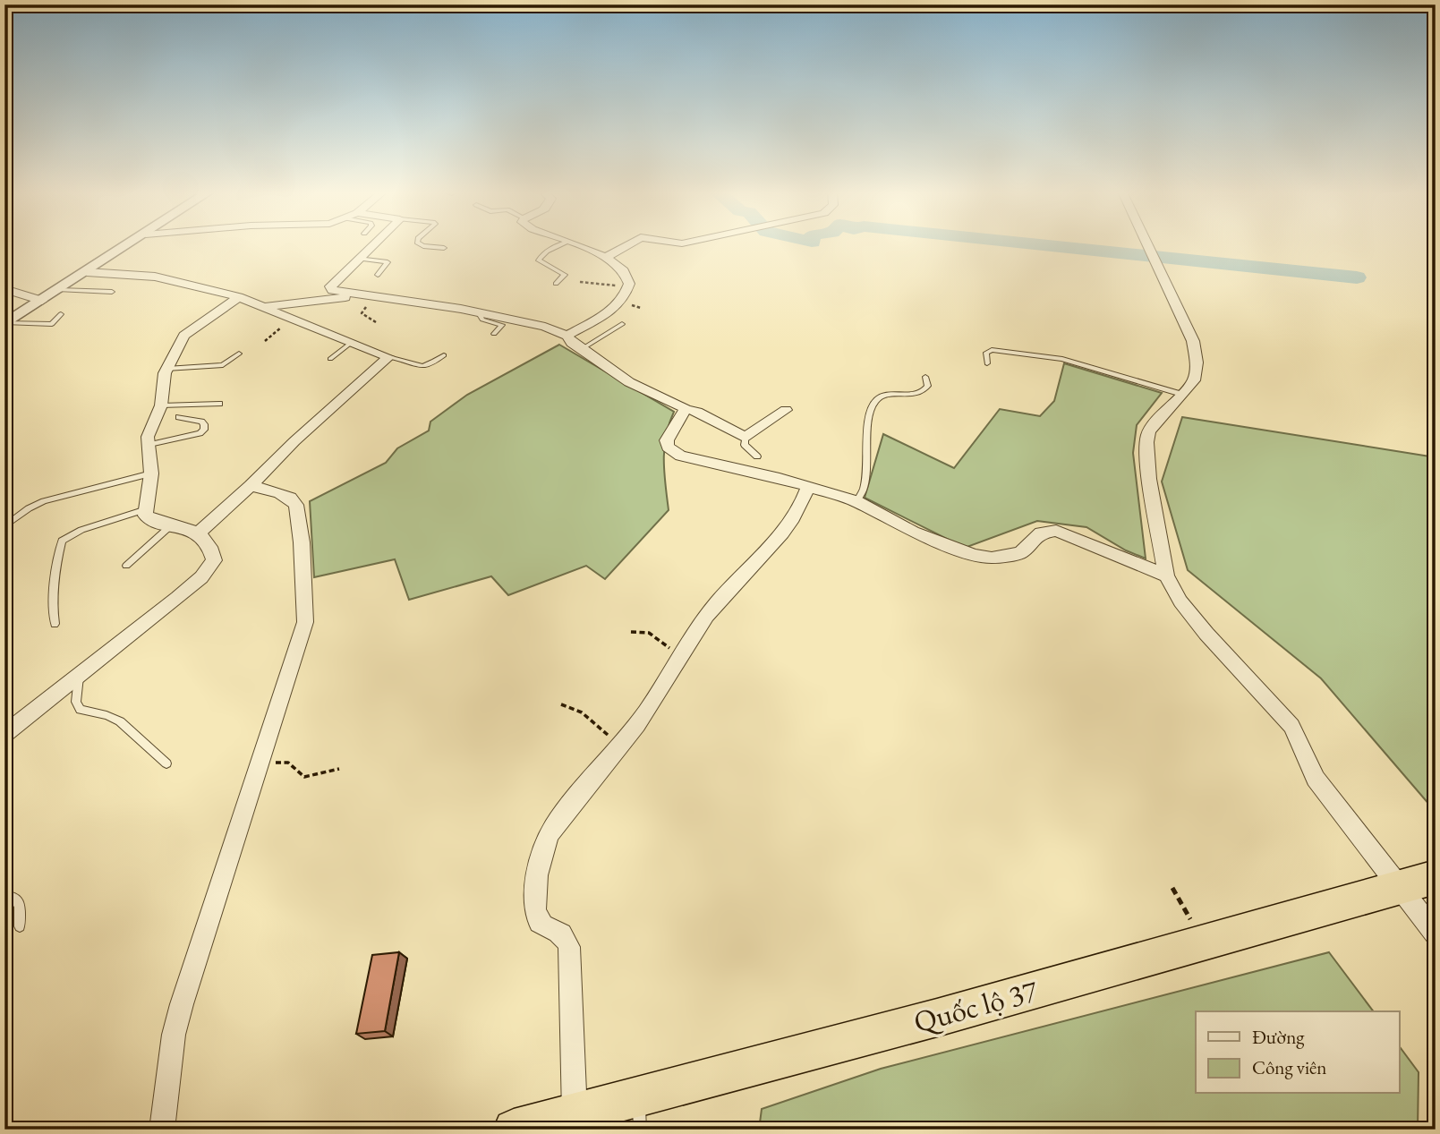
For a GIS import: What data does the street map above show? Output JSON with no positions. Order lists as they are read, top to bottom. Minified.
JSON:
{"streets":{"highway":["Quốc lộ 37"]},"legend":["Đường","Công viên"]}
